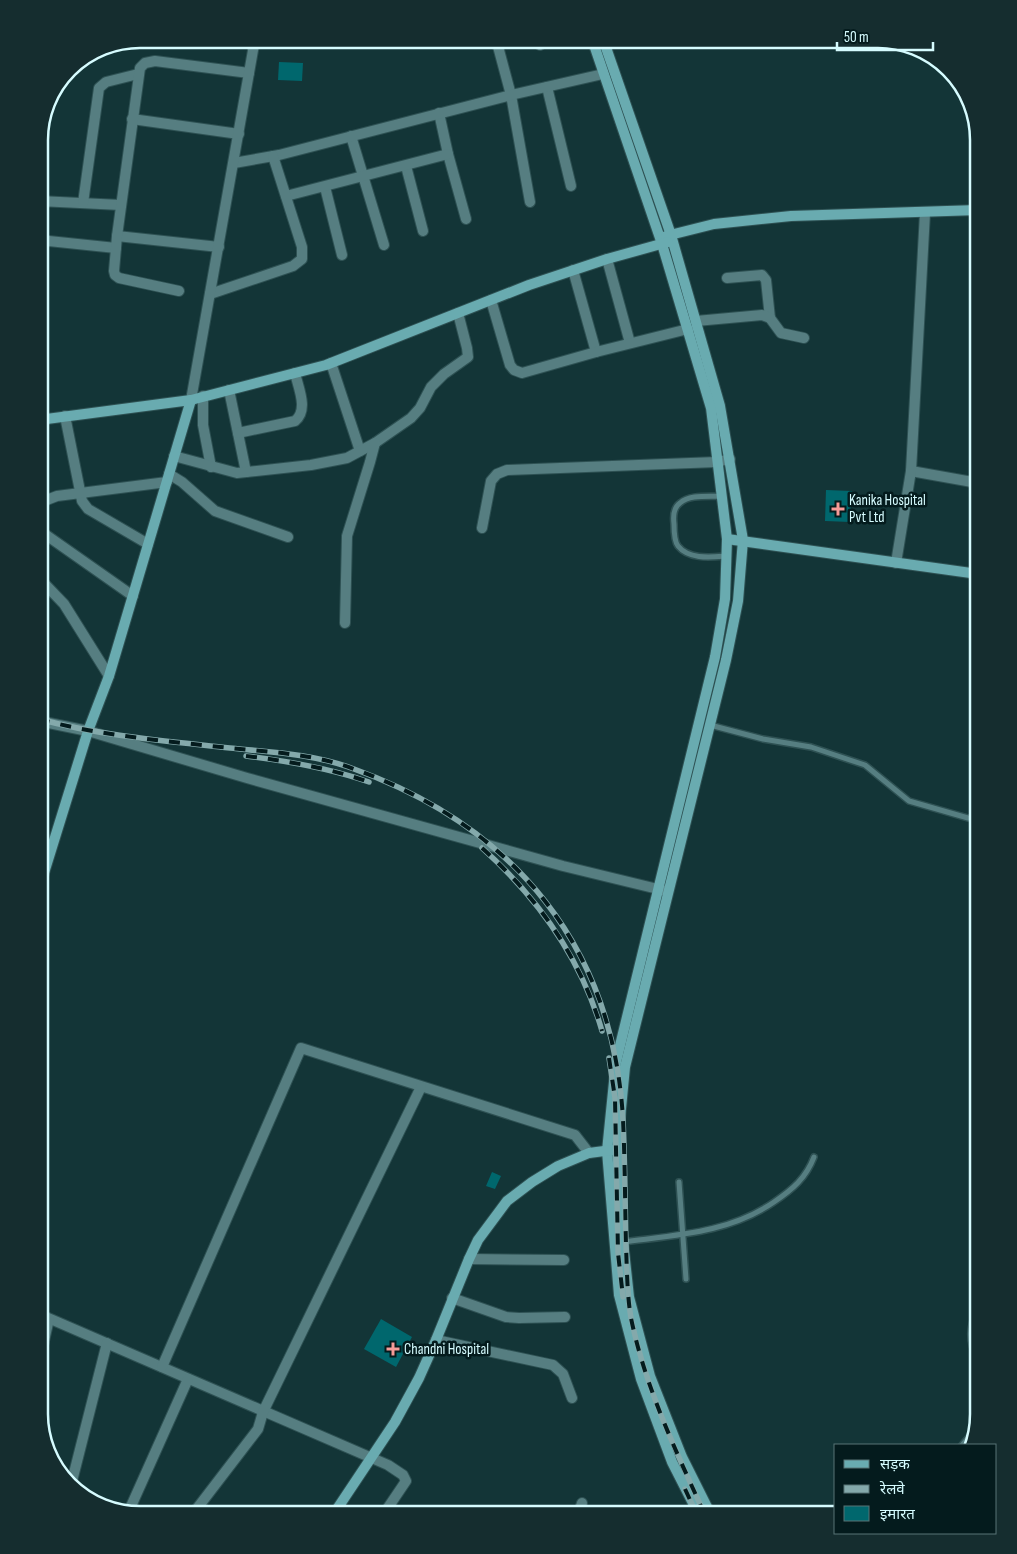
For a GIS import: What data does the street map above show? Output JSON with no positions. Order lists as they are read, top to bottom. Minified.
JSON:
{"places":{"health":["Kanika Hospital Pvt Ltd","Chandni Hospital"]},"legend":["सड़क","रेलवे","इमारत"],"scale_bar":"50 m"}
